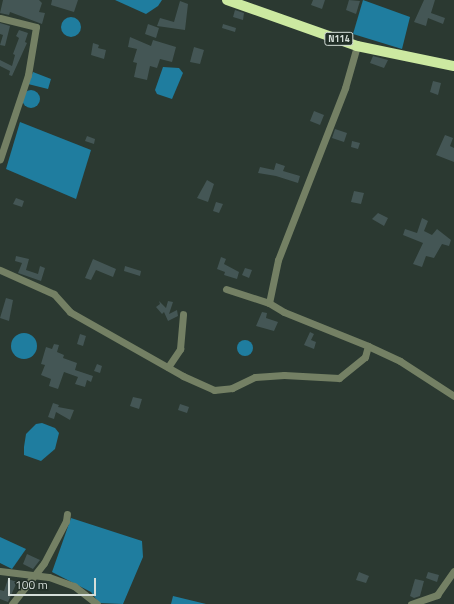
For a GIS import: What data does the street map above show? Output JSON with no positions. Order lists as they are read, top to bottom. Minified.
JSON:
{"streets":{"highway":["N114"]},"scale_bar":"100 m"}
